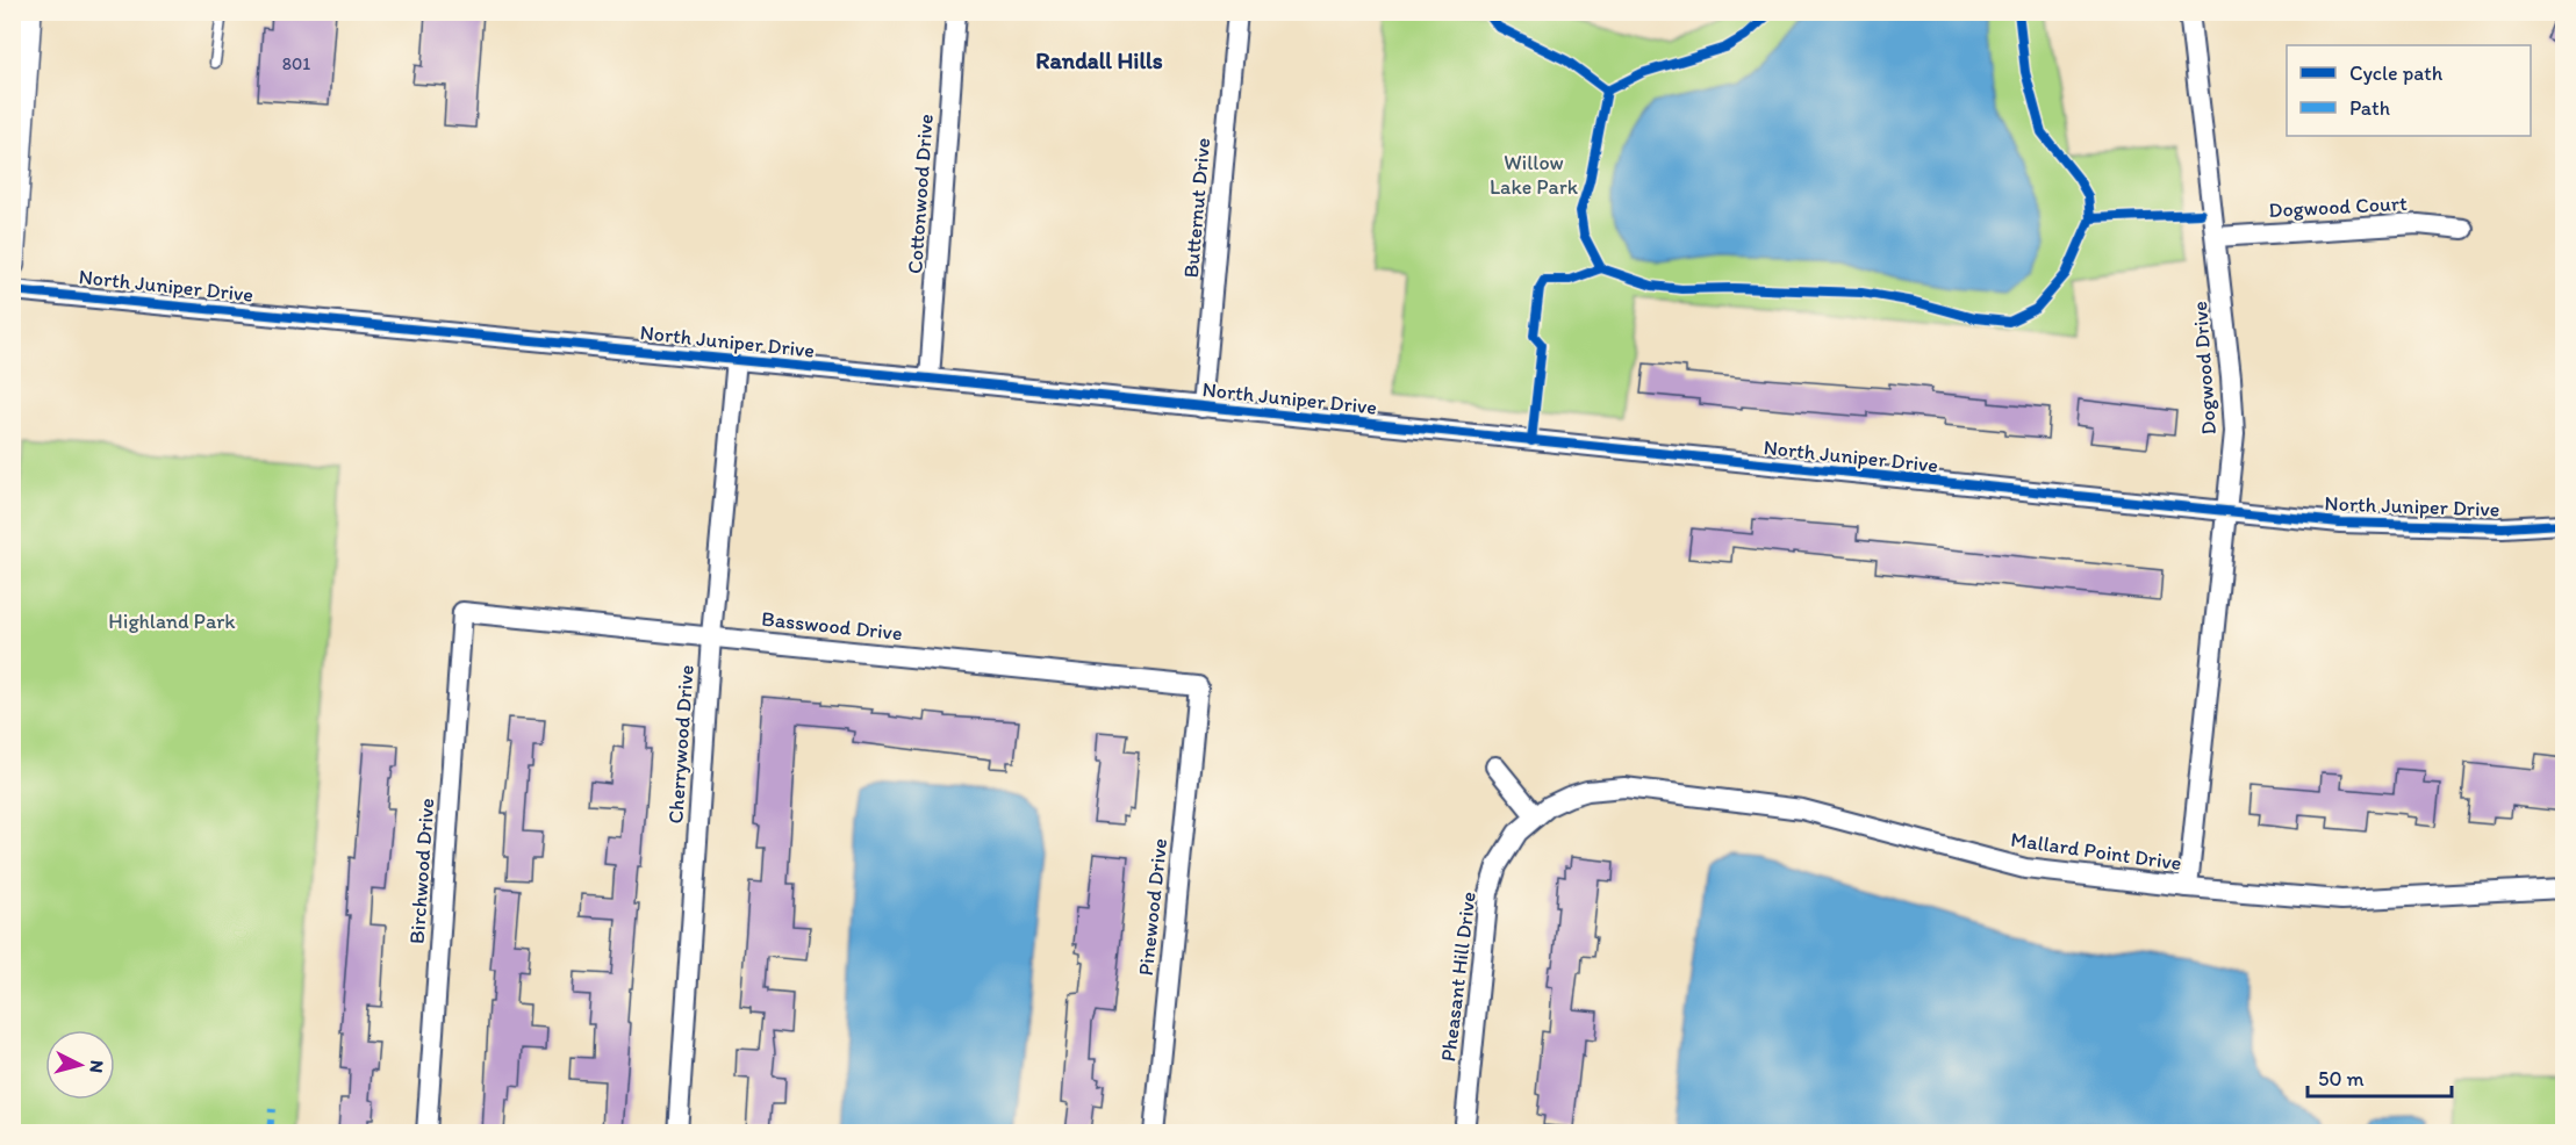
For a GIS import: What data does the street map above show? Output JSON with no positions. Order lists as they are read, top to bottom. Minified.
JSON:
{"streets":{"street":["Cottonwood Drive","Dogwood Court","Butternut Drive","North Juniper Drive","Dogwood Drive","Basswood Drive","Cherrywood Drive","Mallard Point Drive","Birchwood Drive","Pinewood Drive","Pheasant Hill Drive"]},"crossings":[["Cottonwood Drive","North Juniper Drive"],["Dogwood Court","Dogwood Drive"],["Butternut Drive","North Juniper Drive"],["North Juniper Drive","Dogwood Drive"],["North Juniper Drive","Cherrywood Drive"],["Dogwood Drive","Mallard Point Drive"],["Basswood Drive","Cherrywood Drive"],["Basswood Drive","Birchwood Drive"],["Basswood Drive","Pinewood Drive"],["Mallard Point Drive","Pheasant Hill Drive"]],"districts":["Randall Hills"],"parks":["Willow Lake Park","Highland Park"],"house_numbers":["801"],"legend":["Cycle path","Path"],"scale_bar":"50 m","north":"right"}
